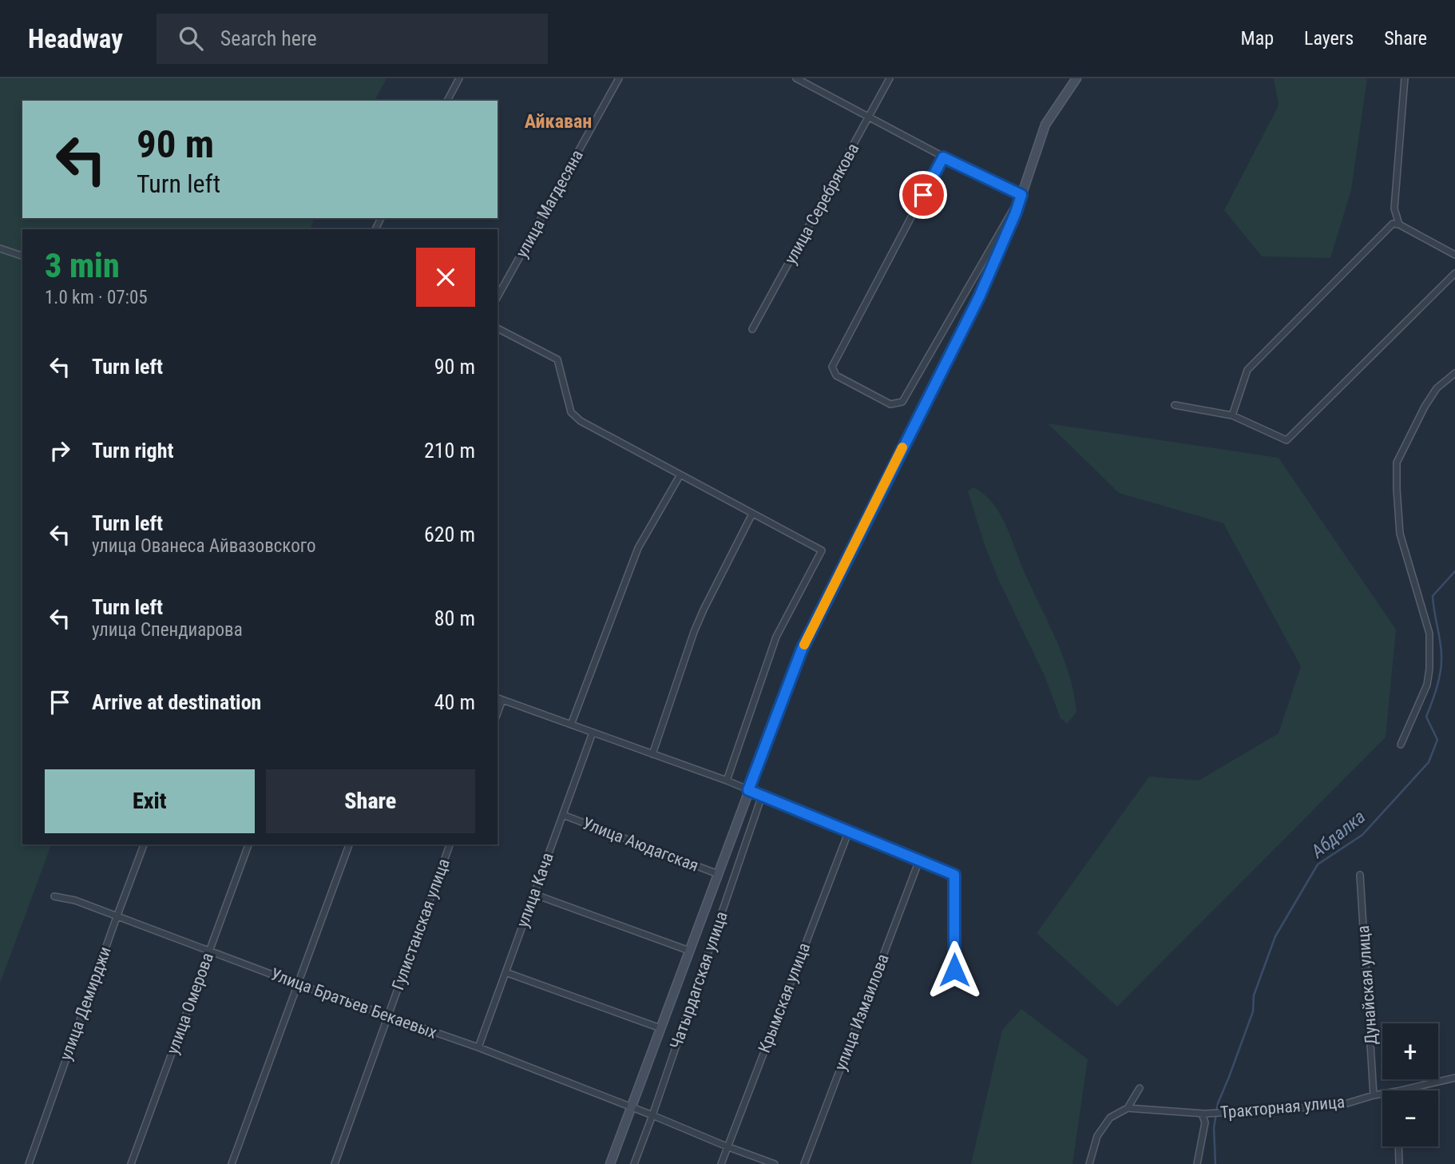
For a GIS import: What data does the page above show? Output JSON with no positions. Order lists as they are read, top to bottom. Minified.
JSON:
{"streets":{"street":["улица Магдесяна","улица Серебрякова","Улица Аюдагская","улица Кача","Гулистанская улица","Чатырдагская улица","Дунайская улица","Крымская улица","улица Демирджи","улица Омерова","Улица Братьев Бекаевых","улица Измаилова","Тракторная улица"]},"crossings":[["Улица Аюдагская","улица Кача"],["улица Кача","Улица Братьев Бекаевых"],["Гулистанская улица","Улица Братьев Бекаевых"],["Чатырдагская улица","Улица Братьев Бекаевых"],["Дунайская улица","Тракторная улица"],["Крымская улица","Улица Братьев Бекаевых"],["улица Демирджи","Улица Братьев Бекаевых"],["улица Омерова","Улица Братьев Бекаевых"]],"districts":["Айкаван"],"water":["Абдалка"],"page":{"header":"Headway","search":"Search here","nav":["Map","Layers","Share"],"turn":["90 m","Turn left"],"heading":["3 min","1.0 km · 07:05"],"list":[{"name":"Turn left","value":"90 m"},{"name":"Turn right","value":"210 m"},{"name":"Turn left","note":"улица Ованеса Айвазовского","value":"620 m"},{"name":"Turn left","note":"улица Спендиарова","value":"80 m"},{"name":"Arrive at destination","value":"40 m"}],"buttons":["Exit","Share"],"map_buttons":["+","−"]}}
